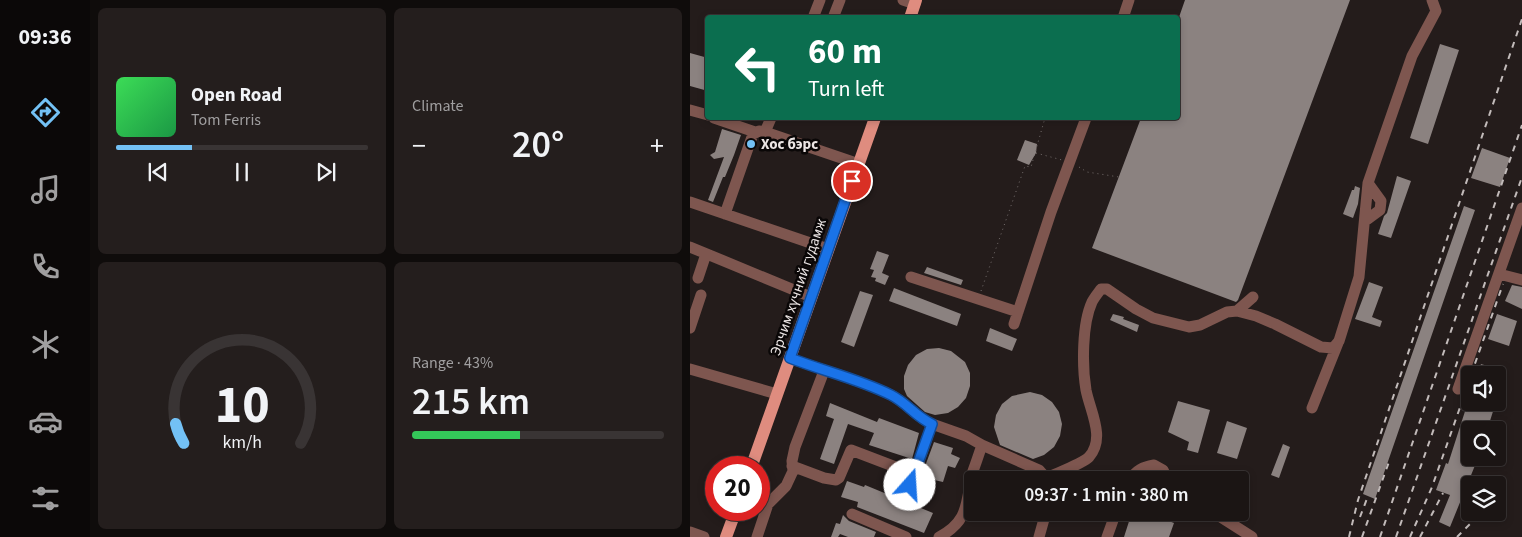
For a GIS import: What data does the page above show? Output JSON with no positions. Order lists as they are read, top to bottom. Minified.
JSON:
{"streets":{"main road":["Эрчим хүчний гудамж"]},"places":["Хос бэрс"],"page":{"tabs":"09:36","tile":["Climate",["Range · 43%","215 km"]],"turn":["60 m","Turn left"],"song":["Open Road","Tom Ferris"],"heat":["−","20°","+"],"limit":"20","trip":"09:37 · 1 min · 380 m","gauge":["10","km/h"]}}
